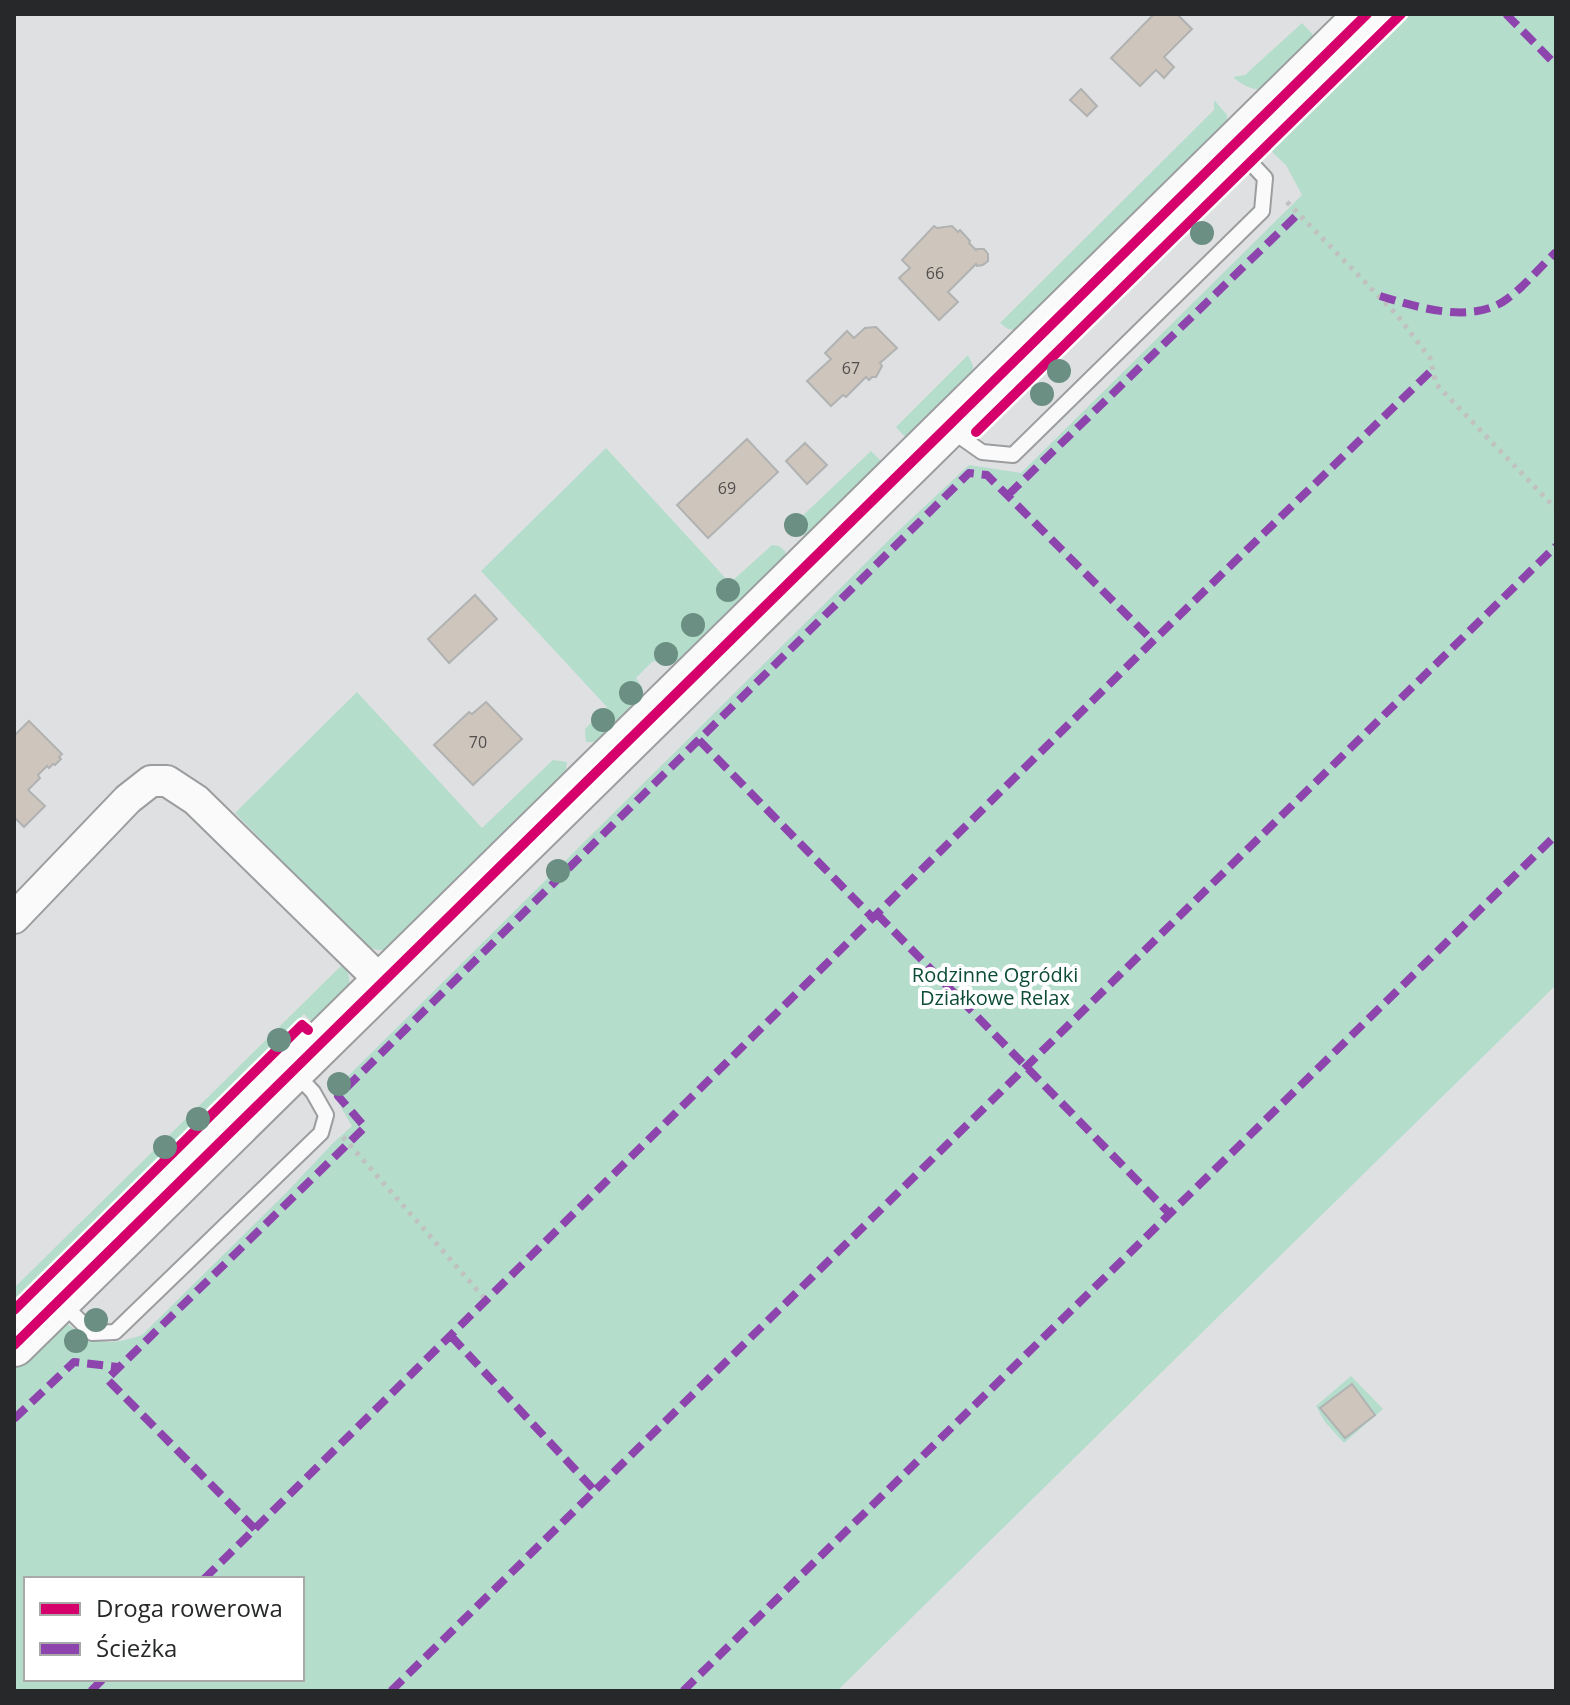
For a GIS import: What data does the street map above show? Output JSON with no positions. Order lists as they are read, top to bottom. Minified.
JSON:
{"parks":["Rodzinne Ogródki Działkowe Relax"],"house_numbers":["66","67","69","70"],"legend":["Droga rowerowa","Ścieżka"]}
